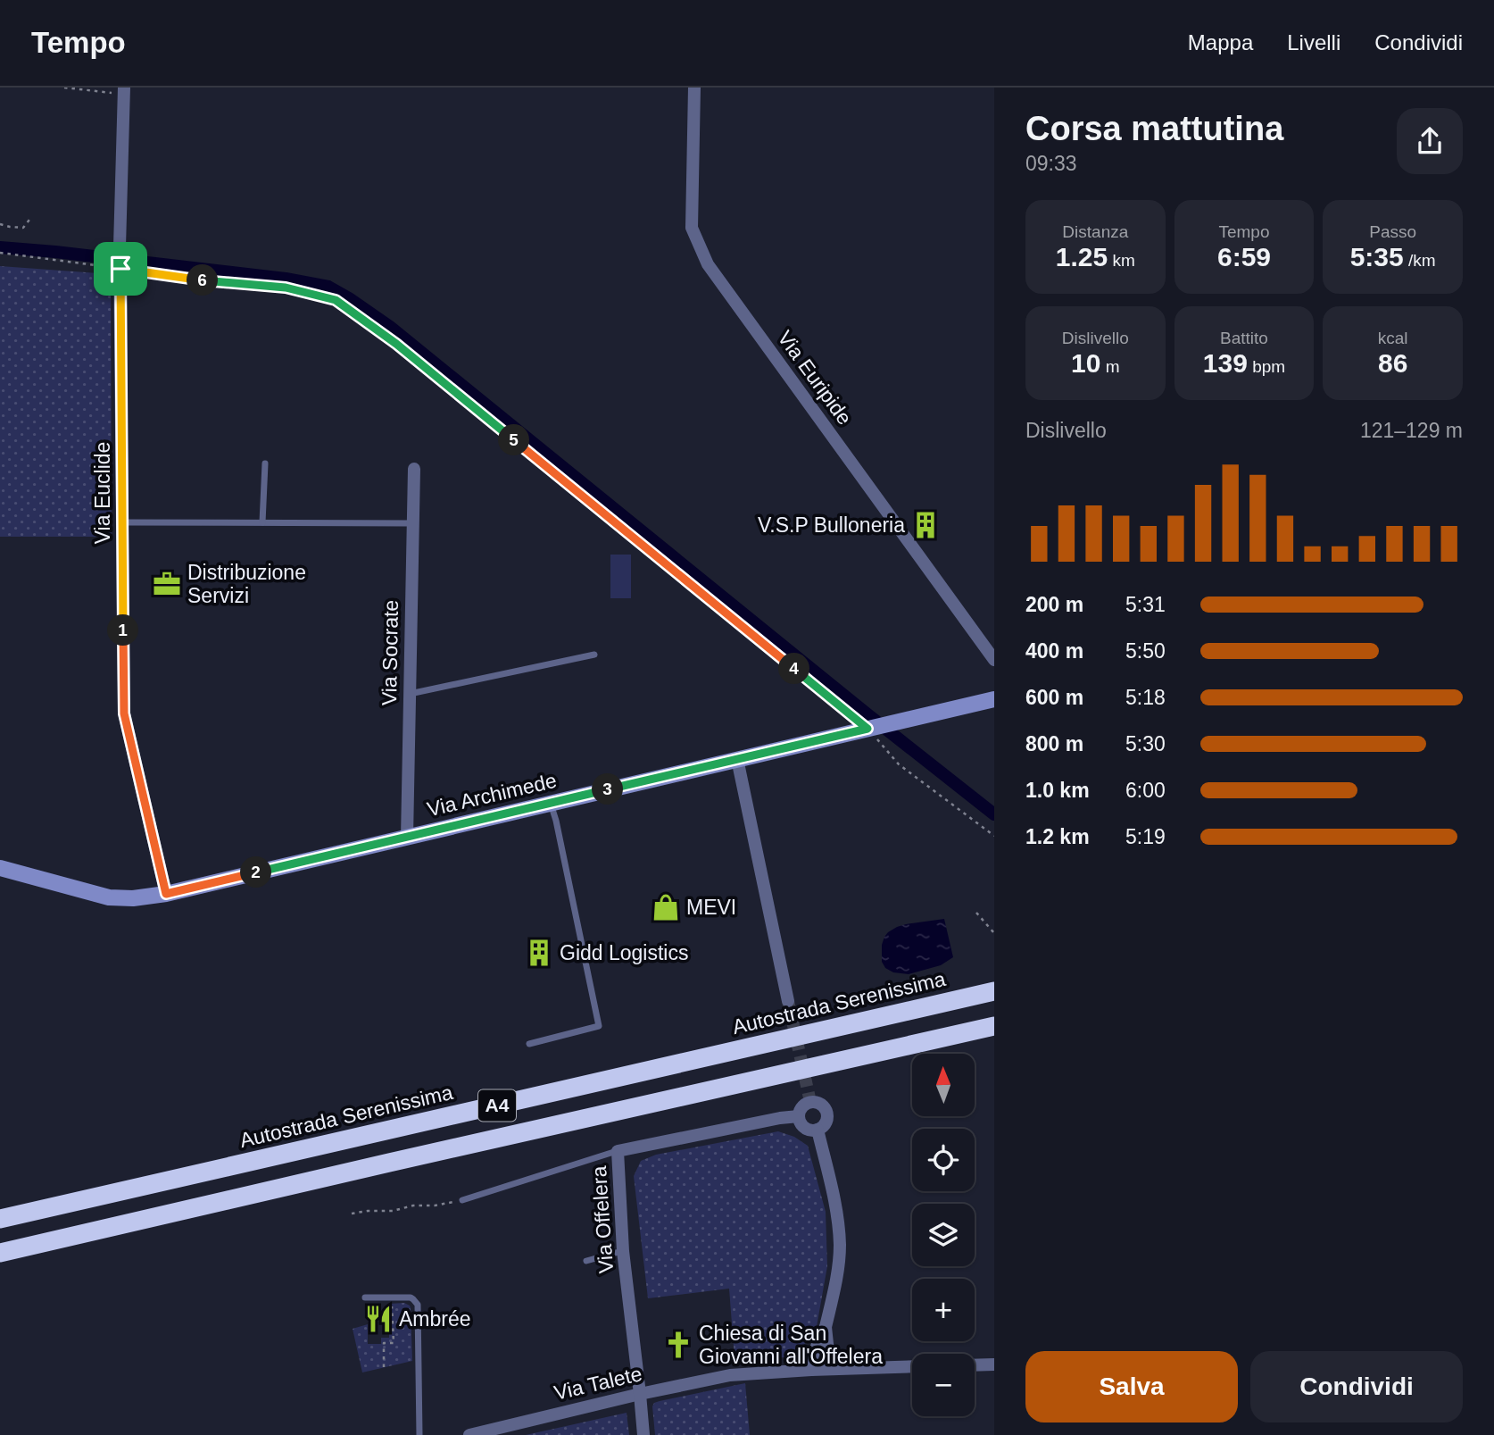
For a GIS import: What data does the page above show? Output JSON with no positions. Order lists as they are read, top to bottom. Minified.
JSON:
{"streets":{"highway":["Autostrada Serenissima","A4"],"street":["Via Euripide","Via Euclide","Via Socrate","Via Archimede","Via Offelera","Via Talete"]},"crossings":[["Via Euclide","Via Archimede"],["Via Socrate","Via Archimede"],["Via Offelera","Via Talete"]],"places":{"building":["V.S.P Bulloneria","Gidd Logistics"],"office":["Distribuzione Servizi"],"shop":["MEVI"],"restaurant":["Ambrée"],"church":["Chiesa di San Giovanni all'Offelera"]},"north":"top","page":{"header":"Tempo","nav":["Mappa","Livelli","Condividi"],"heading":["Corsa mattutina","09:33"],"stats":[["Distanza","1.25 km"],["Tempo","6:59"],["Passo","5:35 /km"],["Dislivello","10 m"],["Battito","139 bpm"],["kcal","86"]],"pins":["6","5","1","4","3","2"],"chart":["Dislivello","121–129 m"],"list":[{"name":"200 m","note":"5:31"},{"name":"400 m","note":"5:50"},{"name":"600 m","note":"5:18"},{"name":"800 m","note":"5:30"},{"name":"1.0 km","note":"6:00"},{"name":"1.2 km","note":"5:19"}],"map_buttons":["+","−"],"buttons":["Salva","Condividi"]}}
